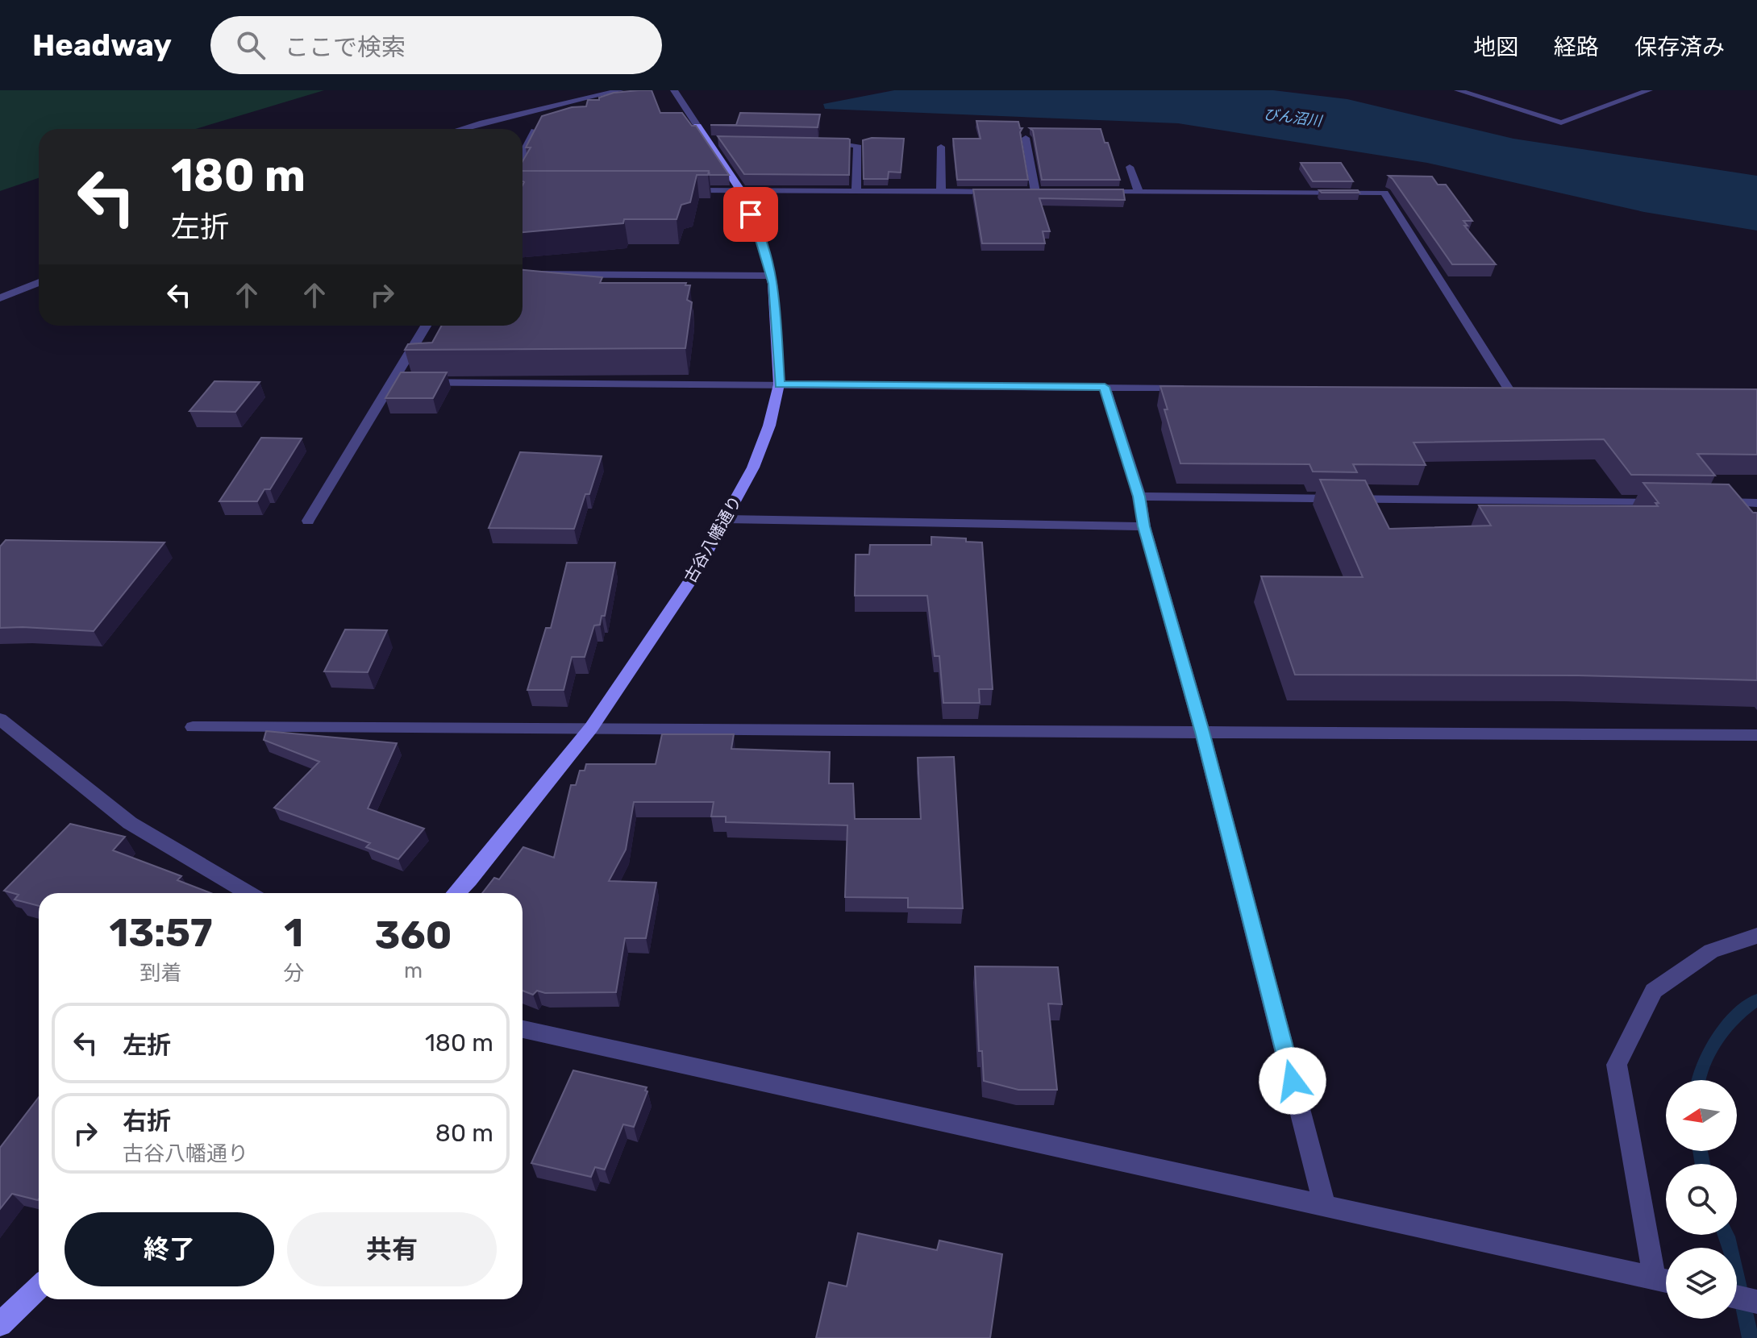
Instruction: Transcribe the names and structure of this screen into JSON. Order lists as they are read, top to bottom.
{
  "streets": {
    "street": ["古谷八幡通り"]
  },
  "water": ["びん沼川"],
  "north": "left",
  "page": {
    "header": "Headway",
    "search": "ここで検索",
    "nav": ["地図", "経路", "保存済み"],
    "turn": ["180 m", "左折"],
    "eta": [
      "13:57",
      "到着",
      "1",
      "分",
      "360",
      "m"
    ],
    "list": [
      {
        "name": "左折",
        "value": "180 m"
      },
      {
        "name": "右折",
        "note": "古谷八幡通り",
        "value": "80 m"
      }
    ],
    "buttons": ["終了", "共有"]
  }
}
